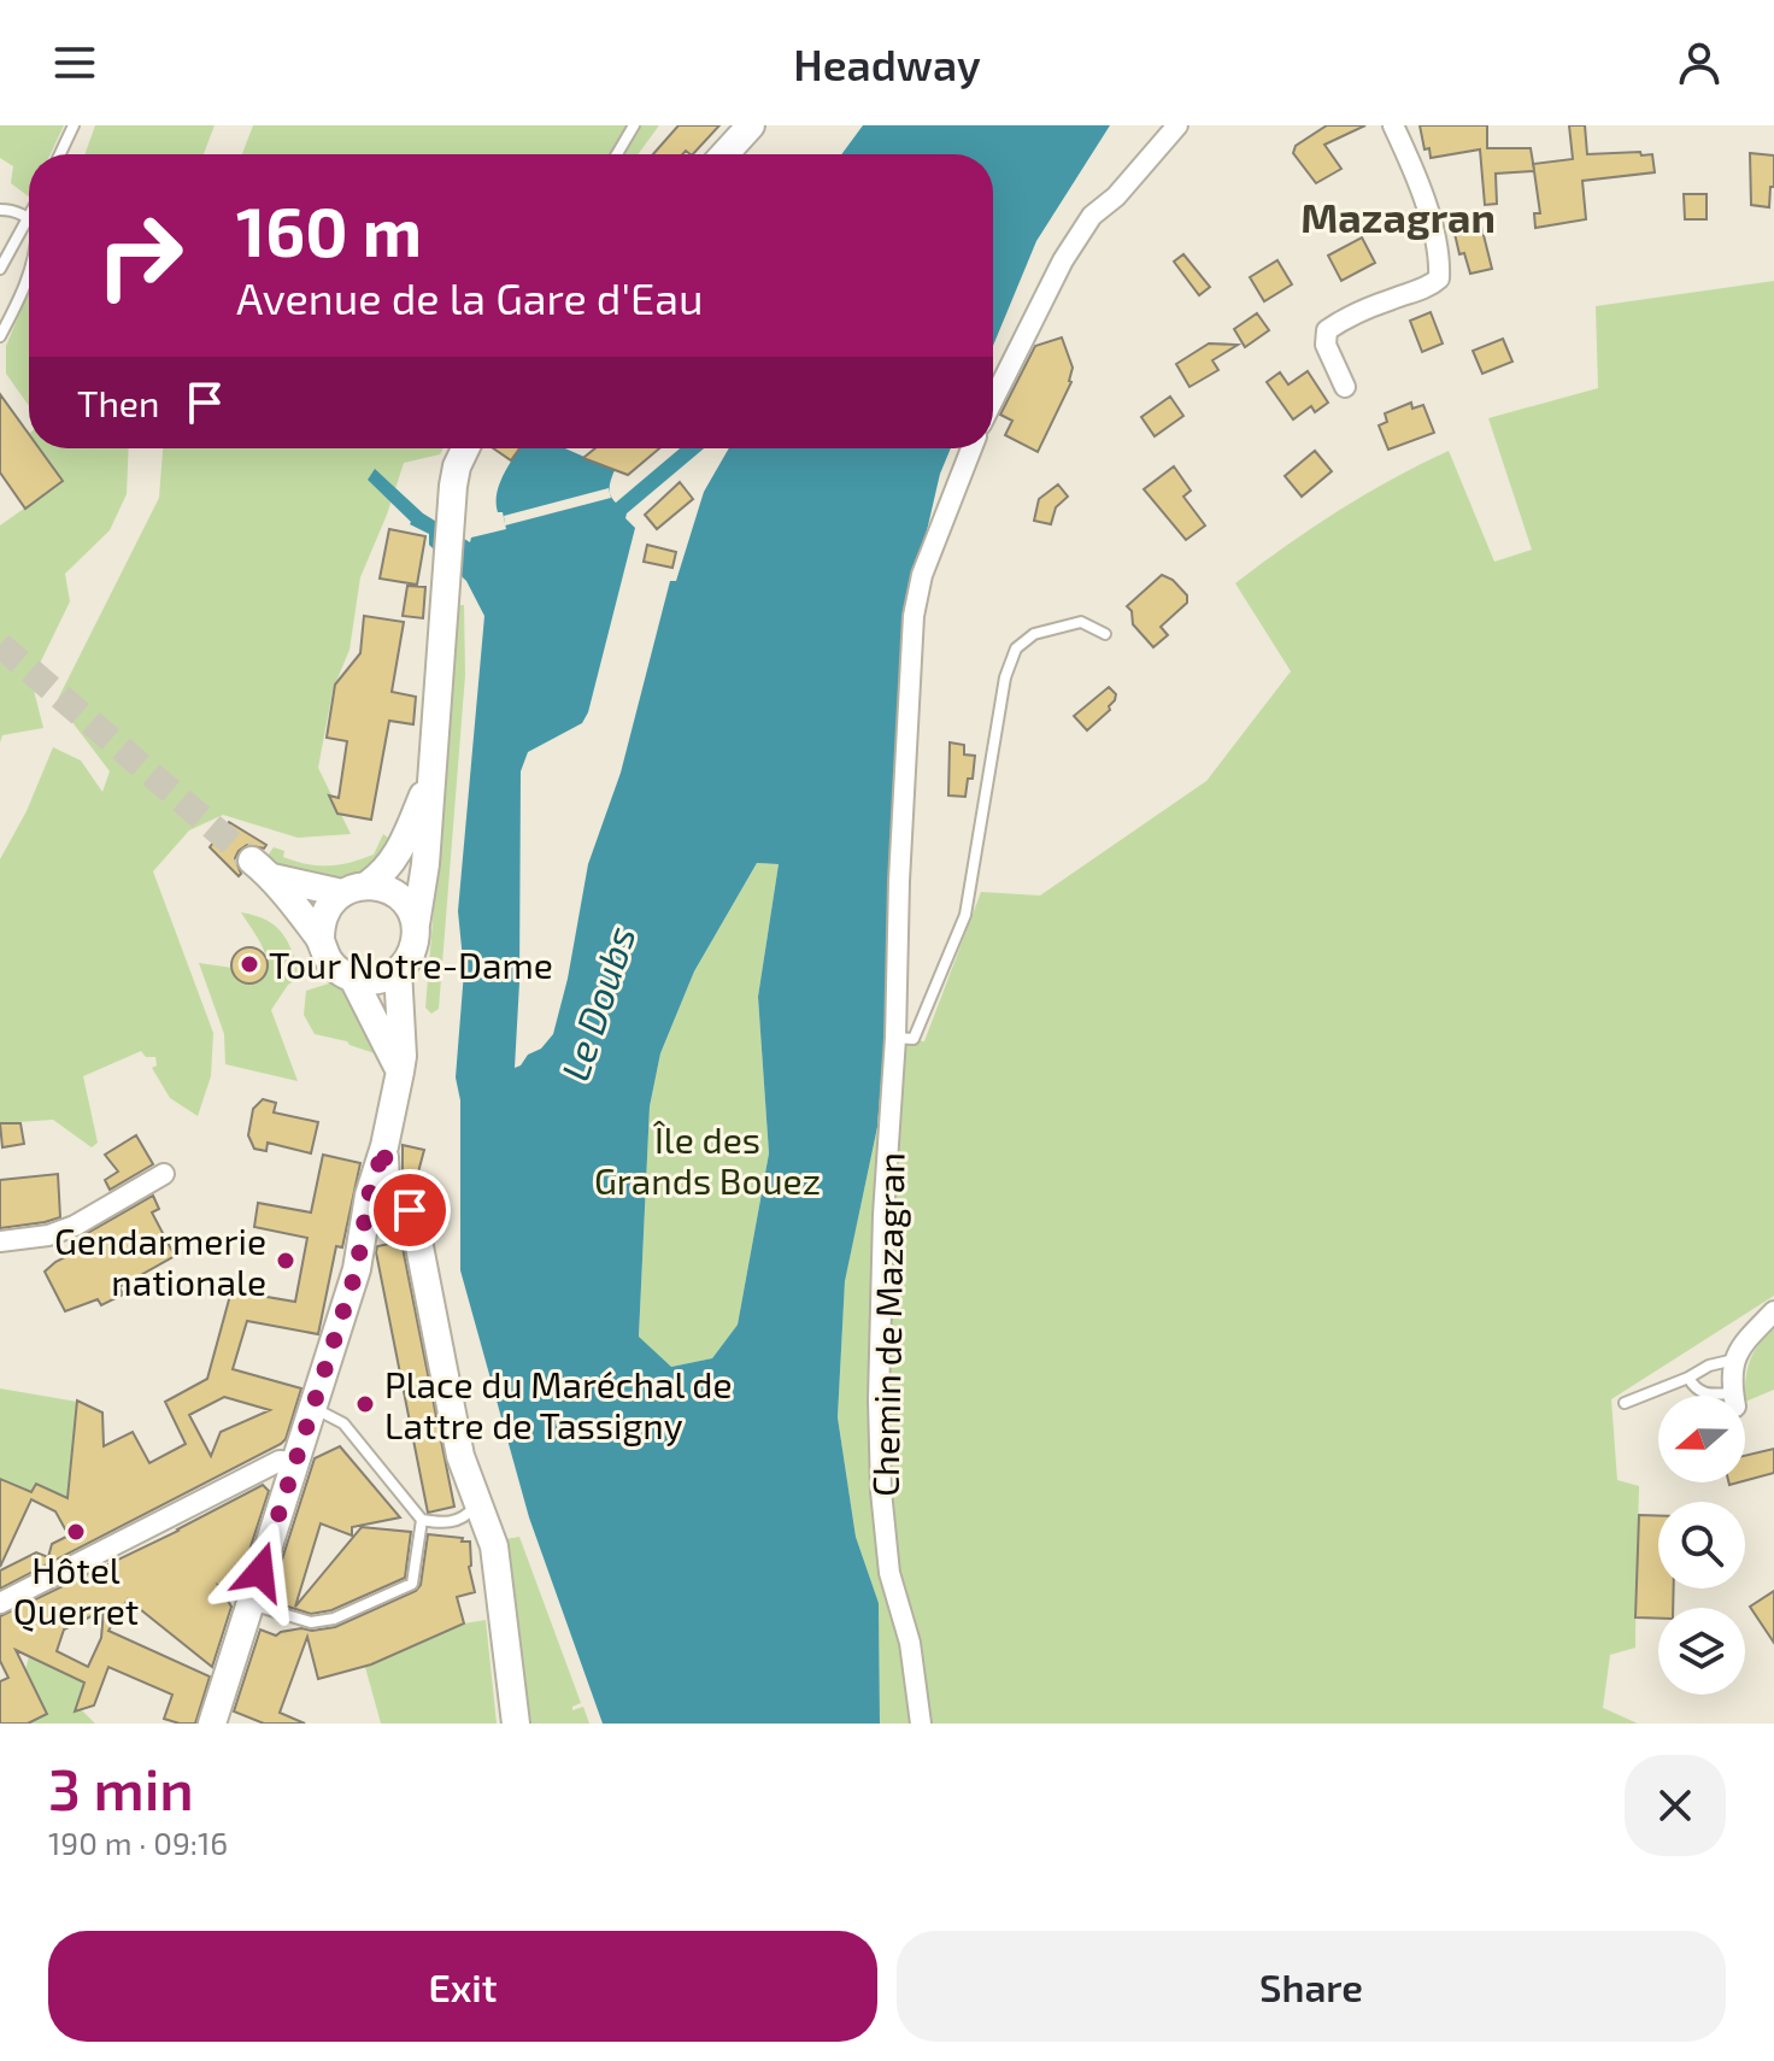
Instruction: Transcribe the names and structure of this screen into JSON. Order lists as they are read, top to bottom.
{
  "streets": {
    "street": ["Chemin de Mazagran"]
  },
  "districts": ["Mazagran"],
  "water": ["Le Doubs"],
  "parks": ["Île des Grands Bouez"],
  "places": [
    "Tour Notre-Dame",
    "Gendarmerie nationale",
    "Place du Maréchal de Lattre de Tassigny",
    "Hôtel Querret"
  ],
  "north": "left",
  "page": {
    "header": "Headway",
    "turn": ["160 m", "Avenue de la Gare d'Eau"],
    "then": "Then",
    "heading": ["3 min", "190 m · 09:16"],
    "buttons": ["Exit", "Share"]
  }
}
